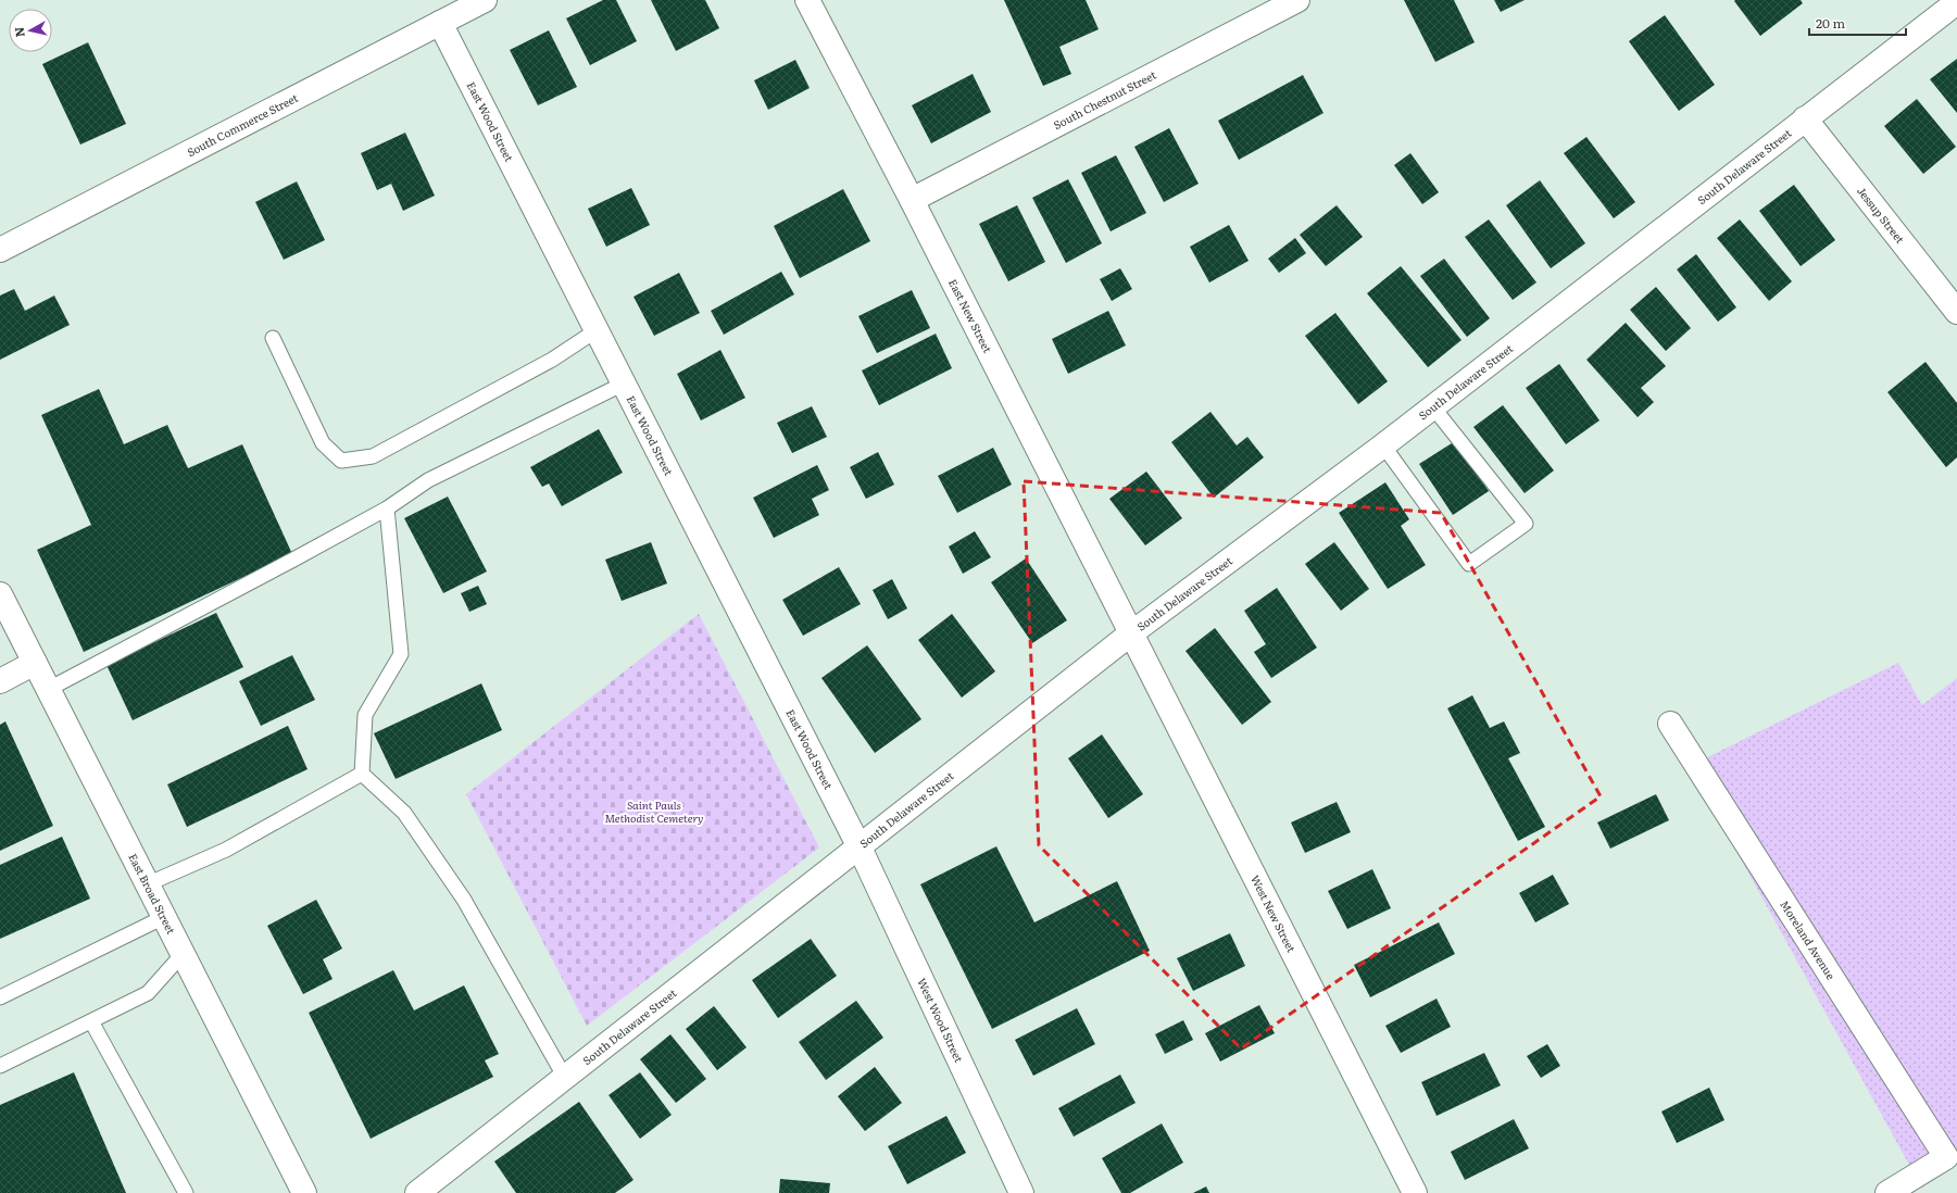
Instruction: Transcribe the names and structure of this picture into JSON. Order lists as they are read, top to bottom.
{
  "streets": {
    "street": [
      "South Chestnut Street",
      "East Wood Street",
      "South Commerce Street",
      "South Delaware Street",
      "Jessup Street",
      "East New Street",
      "East Broad Street",
      "West New Street",
      "Moreland Avenue",
      "West Wood Street"
    ]
  },
  "crossings": [
    ["South Chestnut Street", "East New Street"],
    ["East Wood Street", "South Commerce Street"],
    ["East Wood Street", "South Delaware Street"],
    ["East Wood Street", "West Wood Street"],
    ["South Delaware Street", "Jessup Street"],
    ["South Delaware Street", "East New Street"],
    ["South Delaware Street", "West New Street"],
    ["South Delaware Street", "West Wood Street"],
    ["East New Street", "West New Street"]
  ],
  "parks": ["Saint Pauls Methodist Cemetery"],
  "scale_bar": "20 m",
  "north": "left"
}
